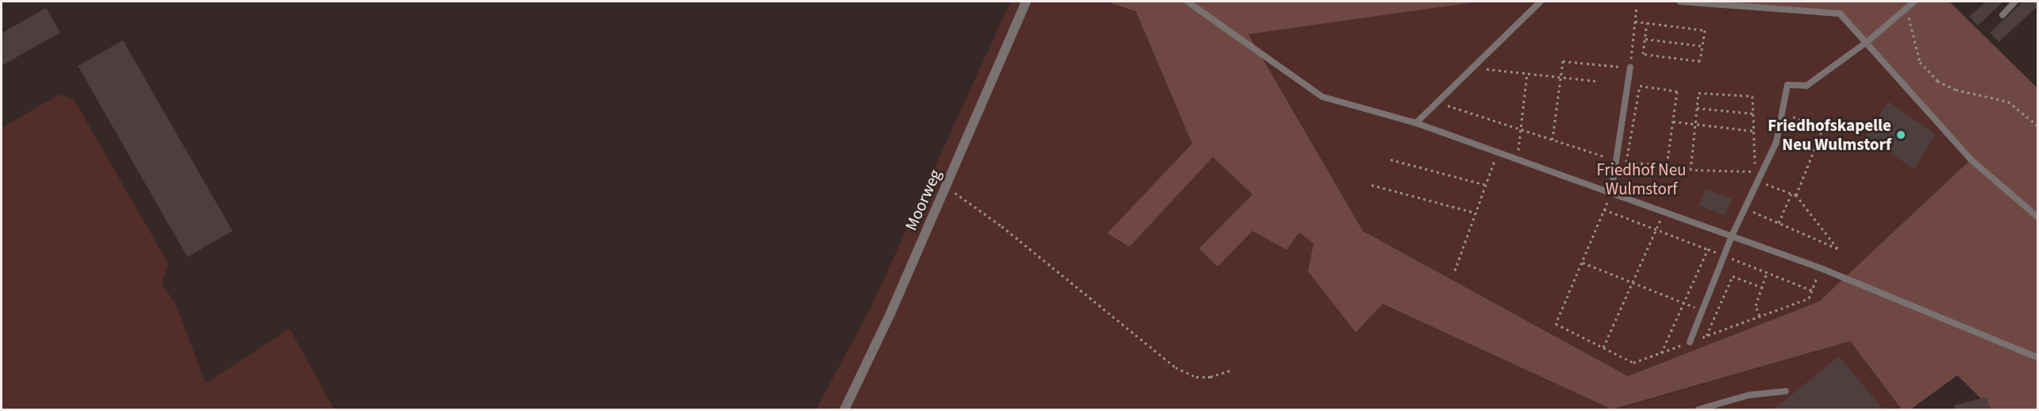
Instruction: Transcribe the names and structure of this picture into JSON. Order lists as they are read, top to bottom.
{
  "streets": {
    "street": ["Moorweg"]
  },
  "parks": ["Friedhof Neu Wulmstorf"],
  "places": ["Friedhofskapelle Neu Wulmstorf"]
}
